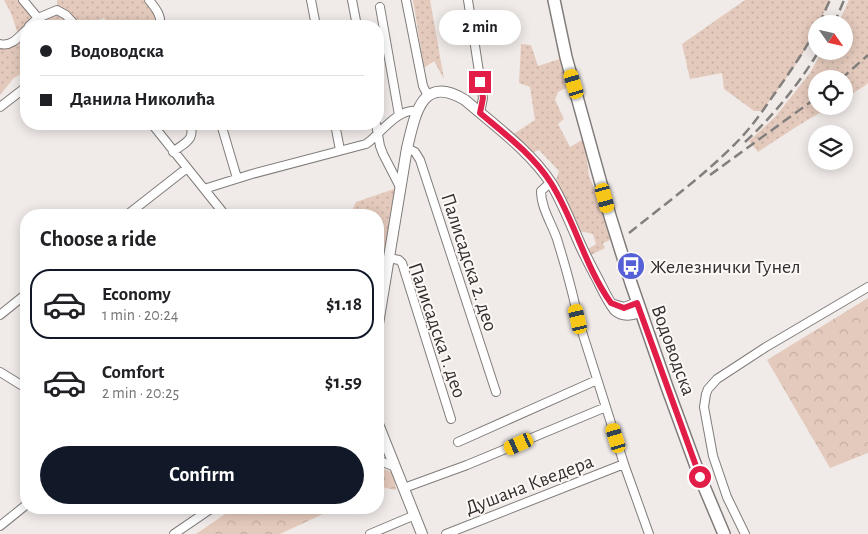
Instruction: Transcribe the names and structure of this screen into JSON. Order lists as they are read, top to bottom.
{
  "streets": {
    "main road": ["Водоводска"],
    "street": ["Палисадска 2. део", "Палисадска 1. део", "Душана Кведера"]
  },
  "places": {
    "bus stop": ["Железнички Тунел"]
  },
  "north": "bottom right",
  "page": {
    "bubble": "2 min",
    "banner": ["Водоводска", "Данила Николића"],
    "heading": "Choose a ride",
    "list": [
      {
        "name": "Economy",
        "note": "1 min · 20:24",
        "value": "$1.18"
      },
      {
        "name": "Comfort",
        "note": "2 min · 20:25",
        "value": "$1.59"
      }
    ],
    "buttons": "Confirm"
  }
}
